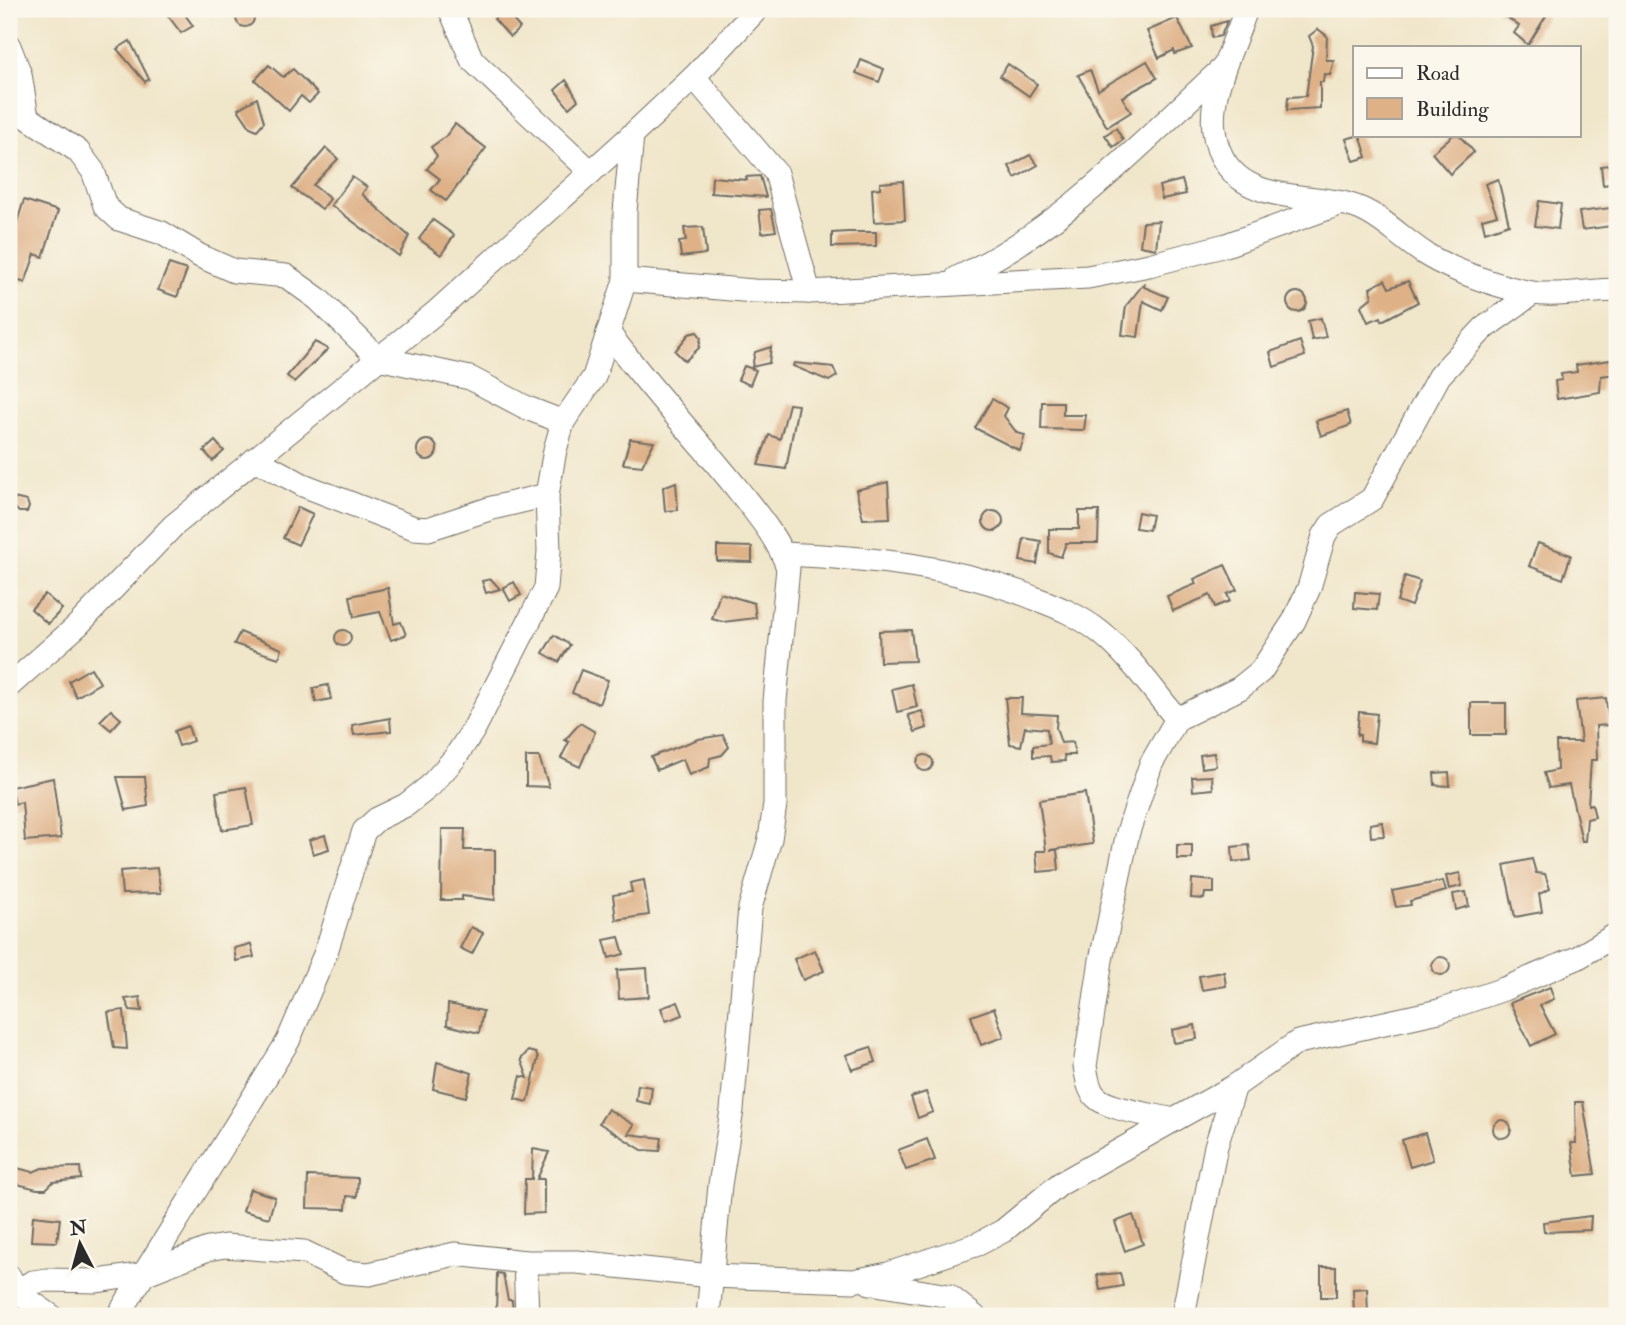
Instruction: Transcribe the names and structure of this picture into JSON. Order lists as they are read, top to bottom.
{
  "legend": ["Road", "Building"],
  "north": "top"
}
